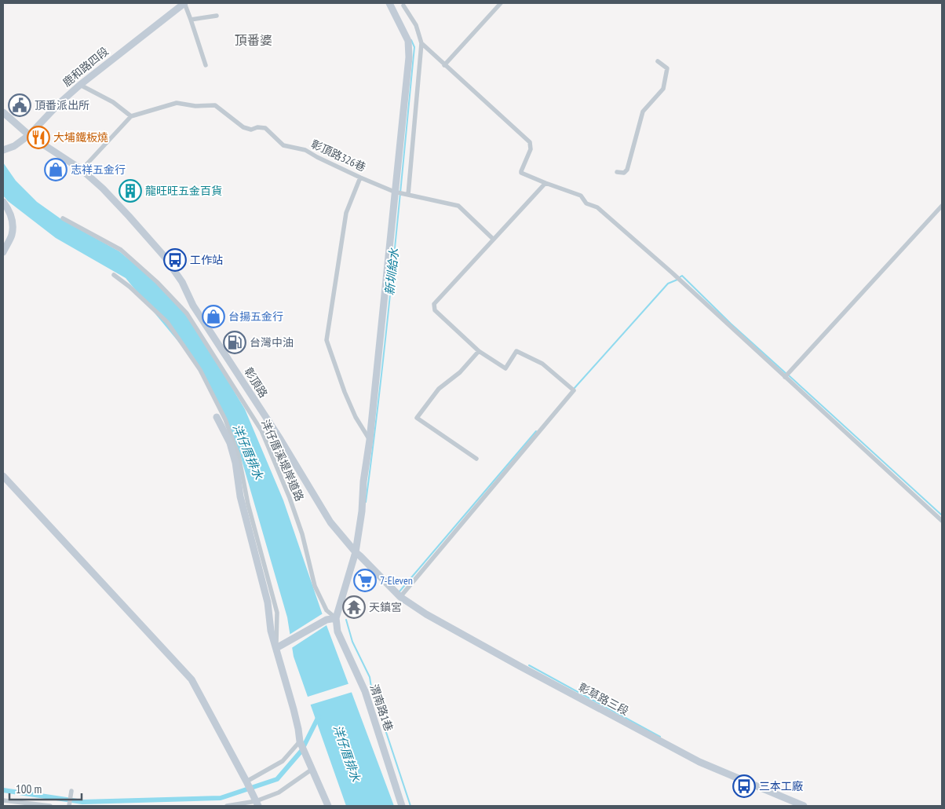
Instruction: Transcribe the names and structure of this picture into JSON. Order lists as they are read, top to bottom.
{
  "streets": {
    "street": [
      "鹿和路四段",
      "彰頂路326巷",
      "彰頂路",
      "洋仔厝溪堤岸道路",
      "彰草路三段",
      "渭南路1巷"
    ]
  },
  "crossings": [
    ["鹿和路四段", "彰頂路"],
    ["彰頂路", "彰草路三段"],
    ["洋仔厝溪堤岸道路", "渭南路1巷"]
  ],
  "districts": ["頂番婆"],
  "water": ["新圳給水", "洋仔厝排水"],
  "places": {
    "public building": ["頂番派出所"],
    "restaurant": ["大埔鐵板燒"],
    "shop": ["志祥五金行", "台揚五金行"],
    "building": ["龍旺旺五金百貨"],
    "bus stop": ["工作站", "三本工廠"],
    "fuel station": ["台灣中油"],
    "supermarket": ["7-Eleven"],
    "temple": ["天鎮宮"]
  },
  "scale_bar": "100 m"
}
